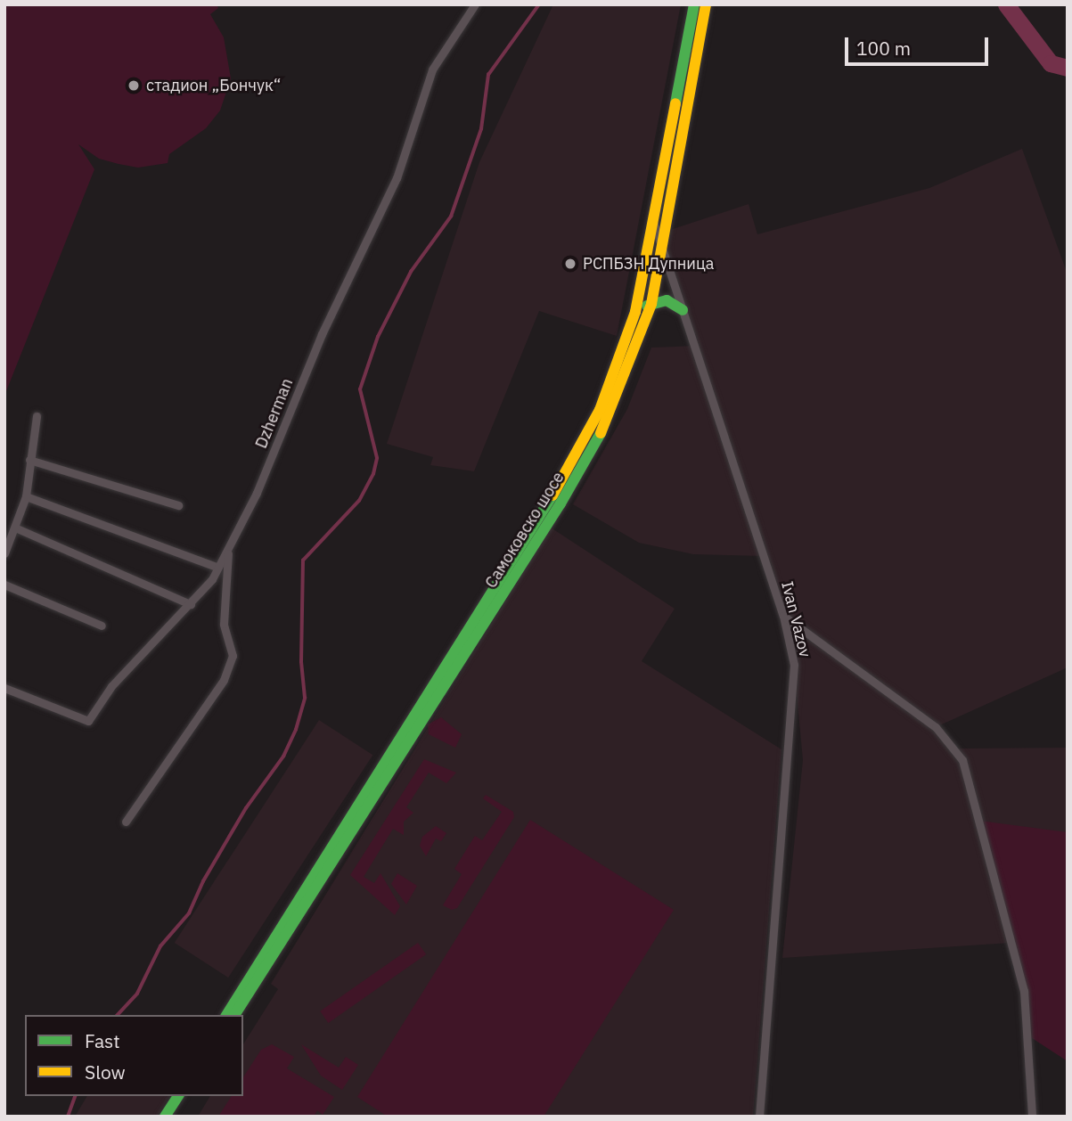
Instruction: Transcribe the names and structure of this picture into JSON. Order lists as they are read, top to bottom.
{
  "streets": {
    "main road": ["Самоковско шосе"],
    "street": ["Dzherman", "Ivan Vazov"]
  },
  "crossings": [
    ["Самоковско шосе", "Ivan Vazov"]
  ],
  "places": ["стадион „Бончук“", "РСПБЗН Дупница"],
  "legend": ["Fast", "Slow"],
  "scale_bar": "100 m"
}
